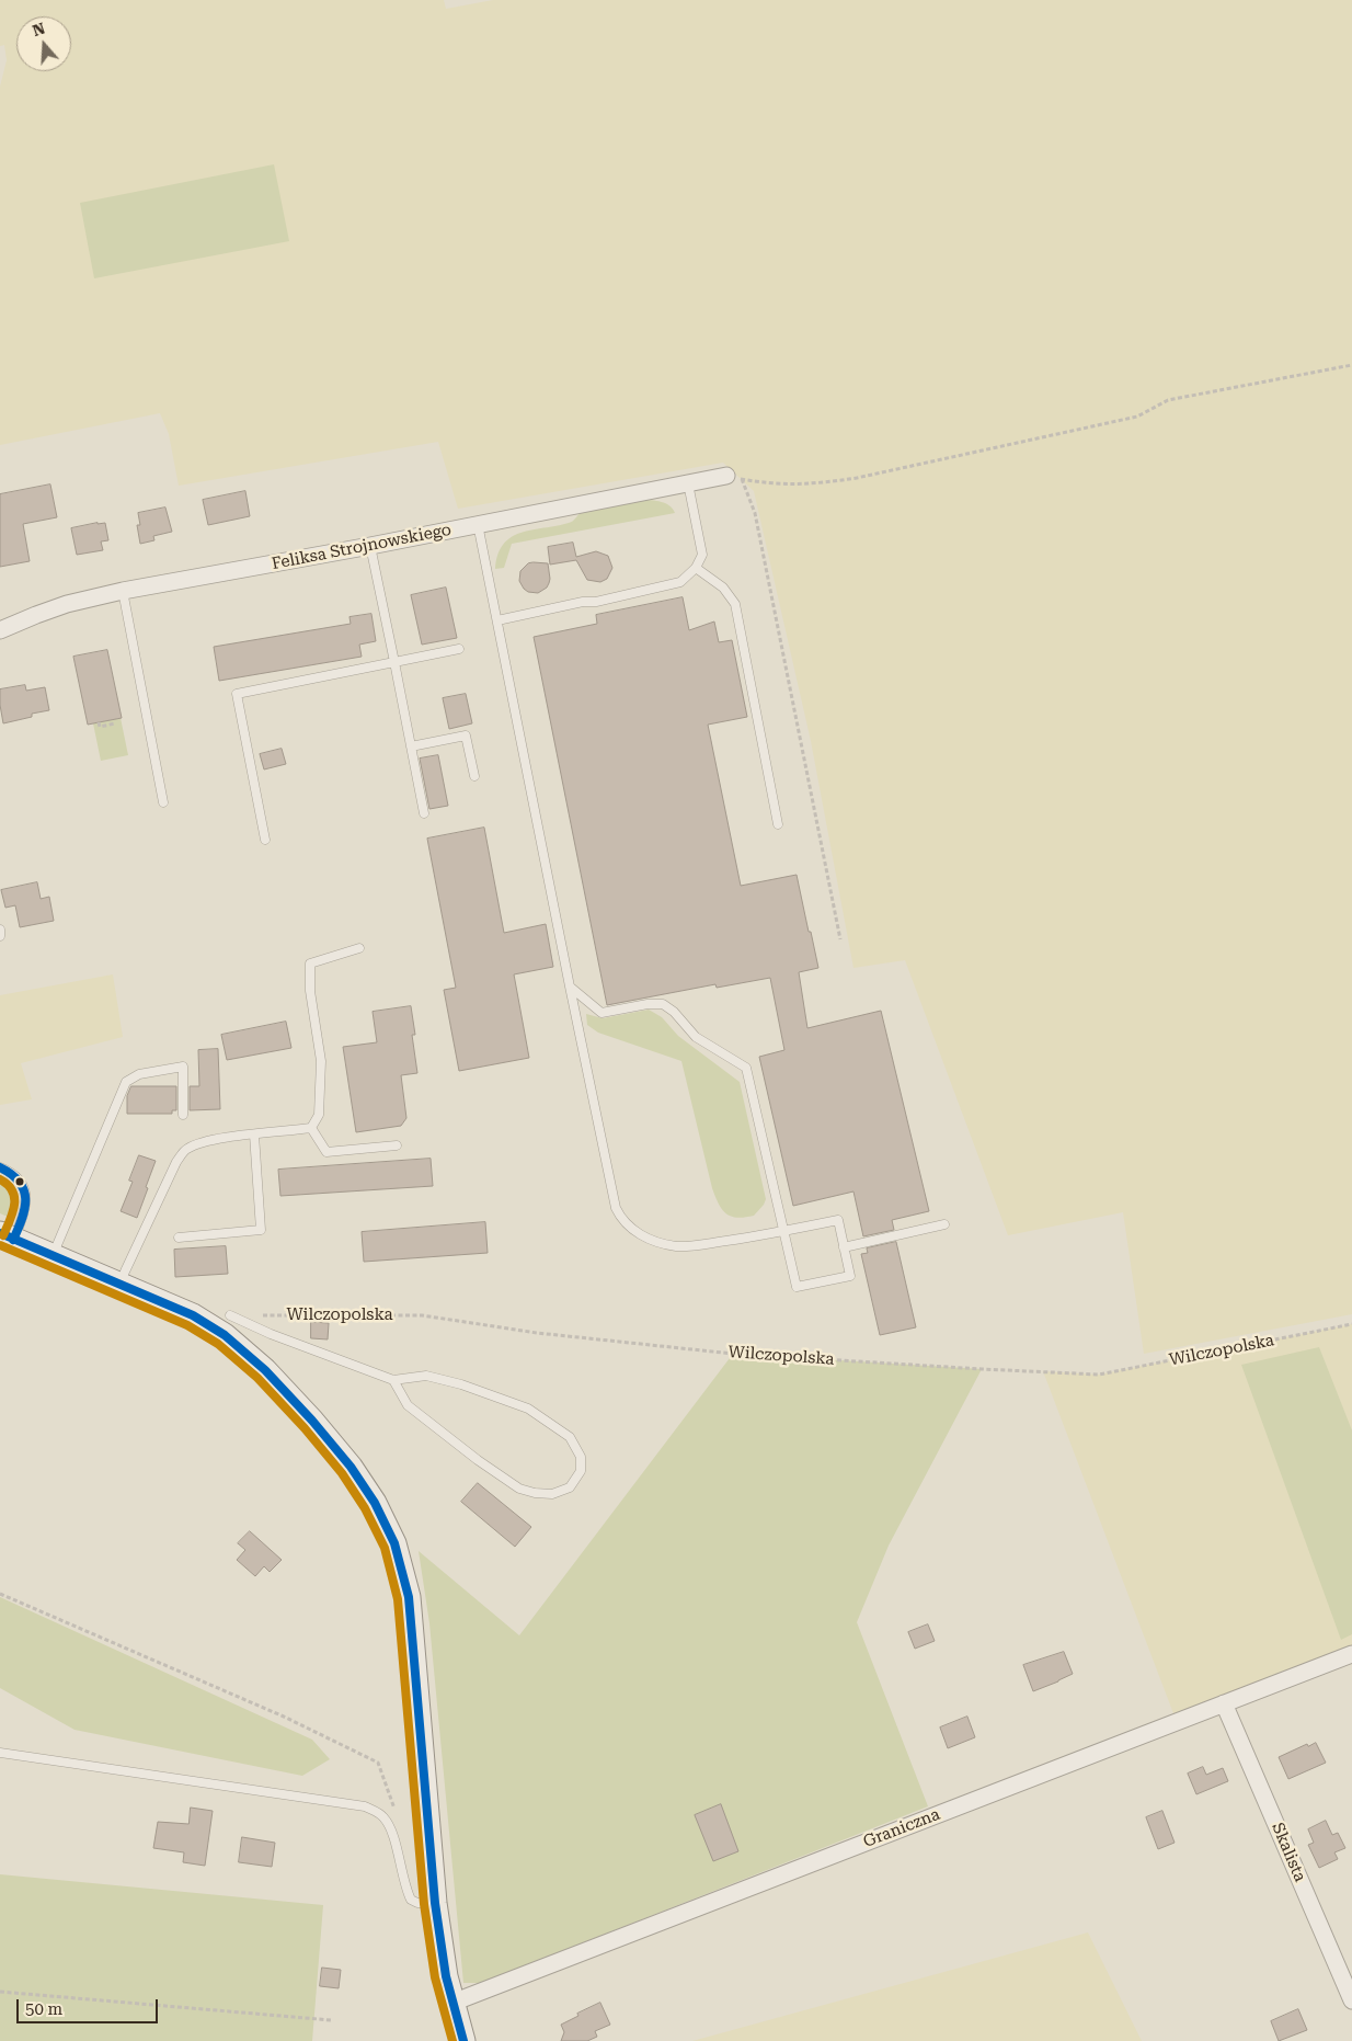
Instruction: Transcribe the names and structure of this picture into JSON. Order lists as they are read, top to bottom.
{
  "streets": {
    "street": ["Feliksa Strojnowskiego", "Graniczna", "Skalista"],
    "path": ["Wilczopolska"]
  },
  "crossings": [
    ["Graniczna", "Skalista"]
  ],
  "scale_bar": "50 m",
  "north": "top"
}
